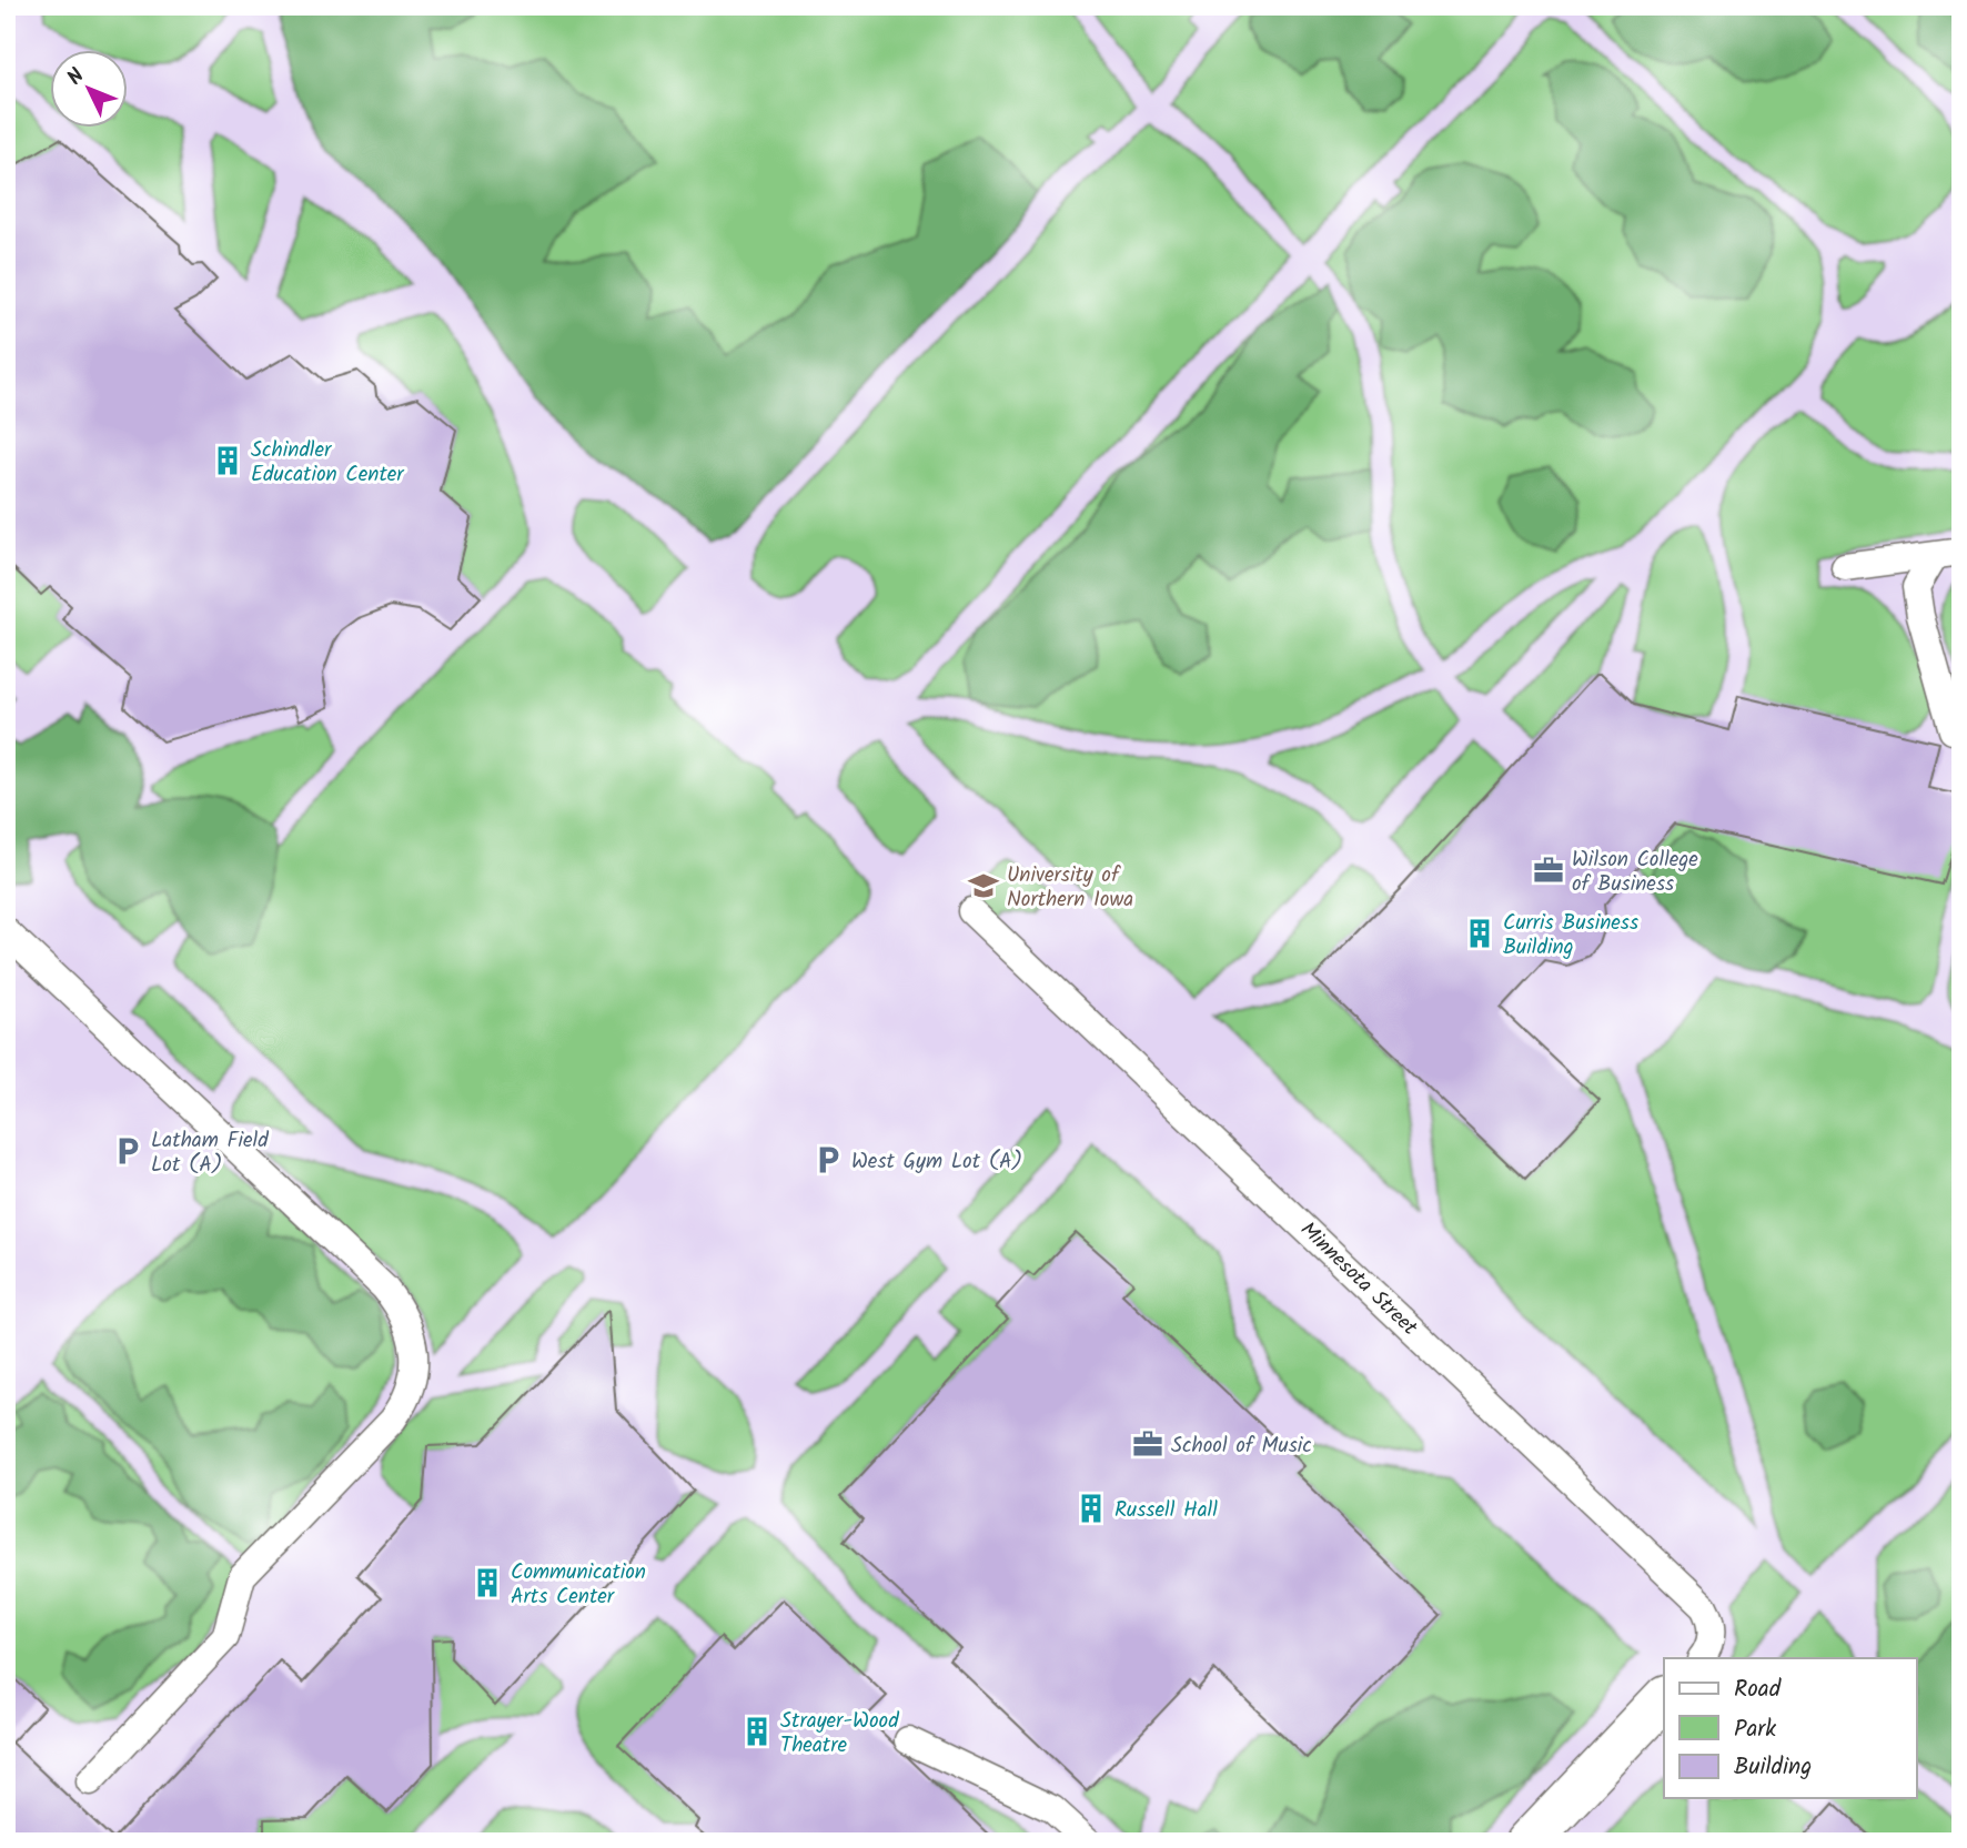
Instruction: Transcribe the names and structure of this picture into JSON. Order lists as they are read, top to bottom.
{
  "streets": {
    "lane": ["Minnesota Street"]
  },
  "places": {
    "building": [
      "Schindler Education Center",
      "Curris Business Building",
      "Russell Hall",
      "Communication Arts Center",
      "Strayer-Wood Theatre"
    ],
    "office": ["Wilson College of Business", "School of Music"],
    "school or university": ["University of Northern Iowa"],
    "parking": ["Latham Field Lot (A)", "West Gym Lot (A)"]
  },
  "legend": ["Road", "Park", "Building"],
  "north": "top left"
}
